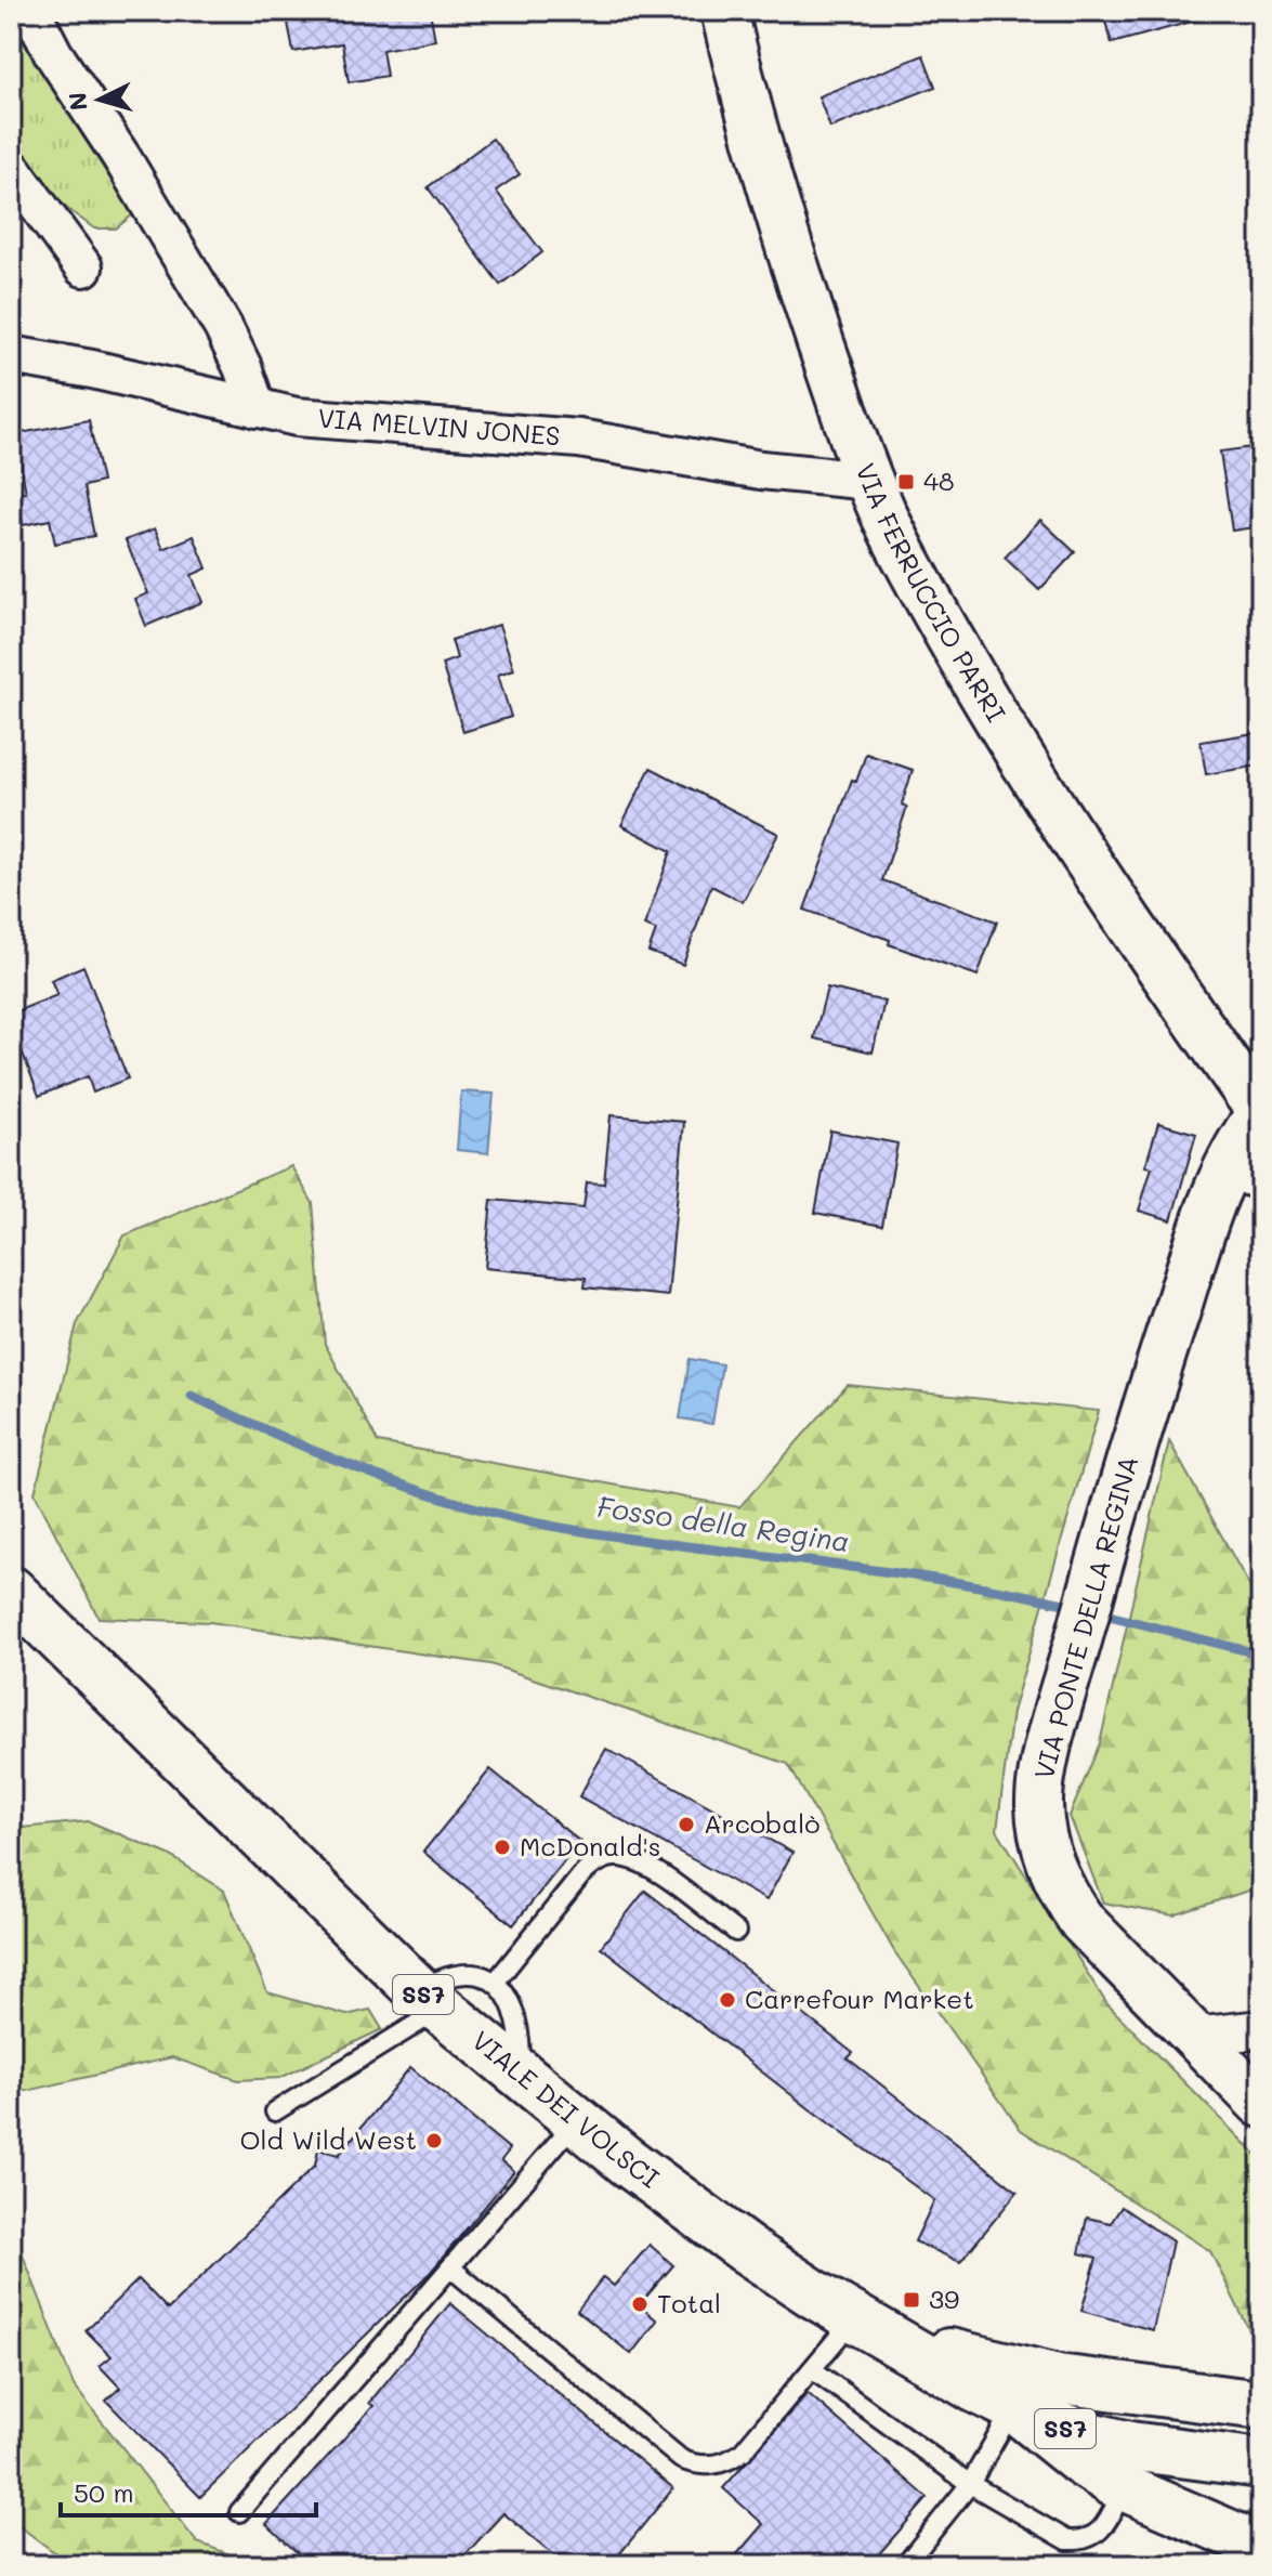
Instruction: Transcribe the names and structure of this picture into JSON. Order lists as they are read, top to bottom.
{
  "streets": {
    "main road": ["SS7", "VIALE DEI VOLSCI"],
    "street": ["VIA MELVIN JONES", "VIA FERRUCCIO PARRI", "VIA PONTE DELLA REGINA"]
  },
  "crossings": [
    ["VIA MELVIN JONES", "VIA FERRUCCIO PARRI"],
    ["VIA FERRUCCIO PARRI", "VIA PONTE DELLA REGINA"]
  ],
  "water": ["Fosso della Regina"],
  "places": {
    "transit": ["48", "39"],
    "other": [
      "Arcobalò",
      "McDonald's",
      "Carrefour Market",
      "Old Wild West",
      "Total"
    ]
  },
  "scale_bar": "50 m",
  "north": "left"
}
